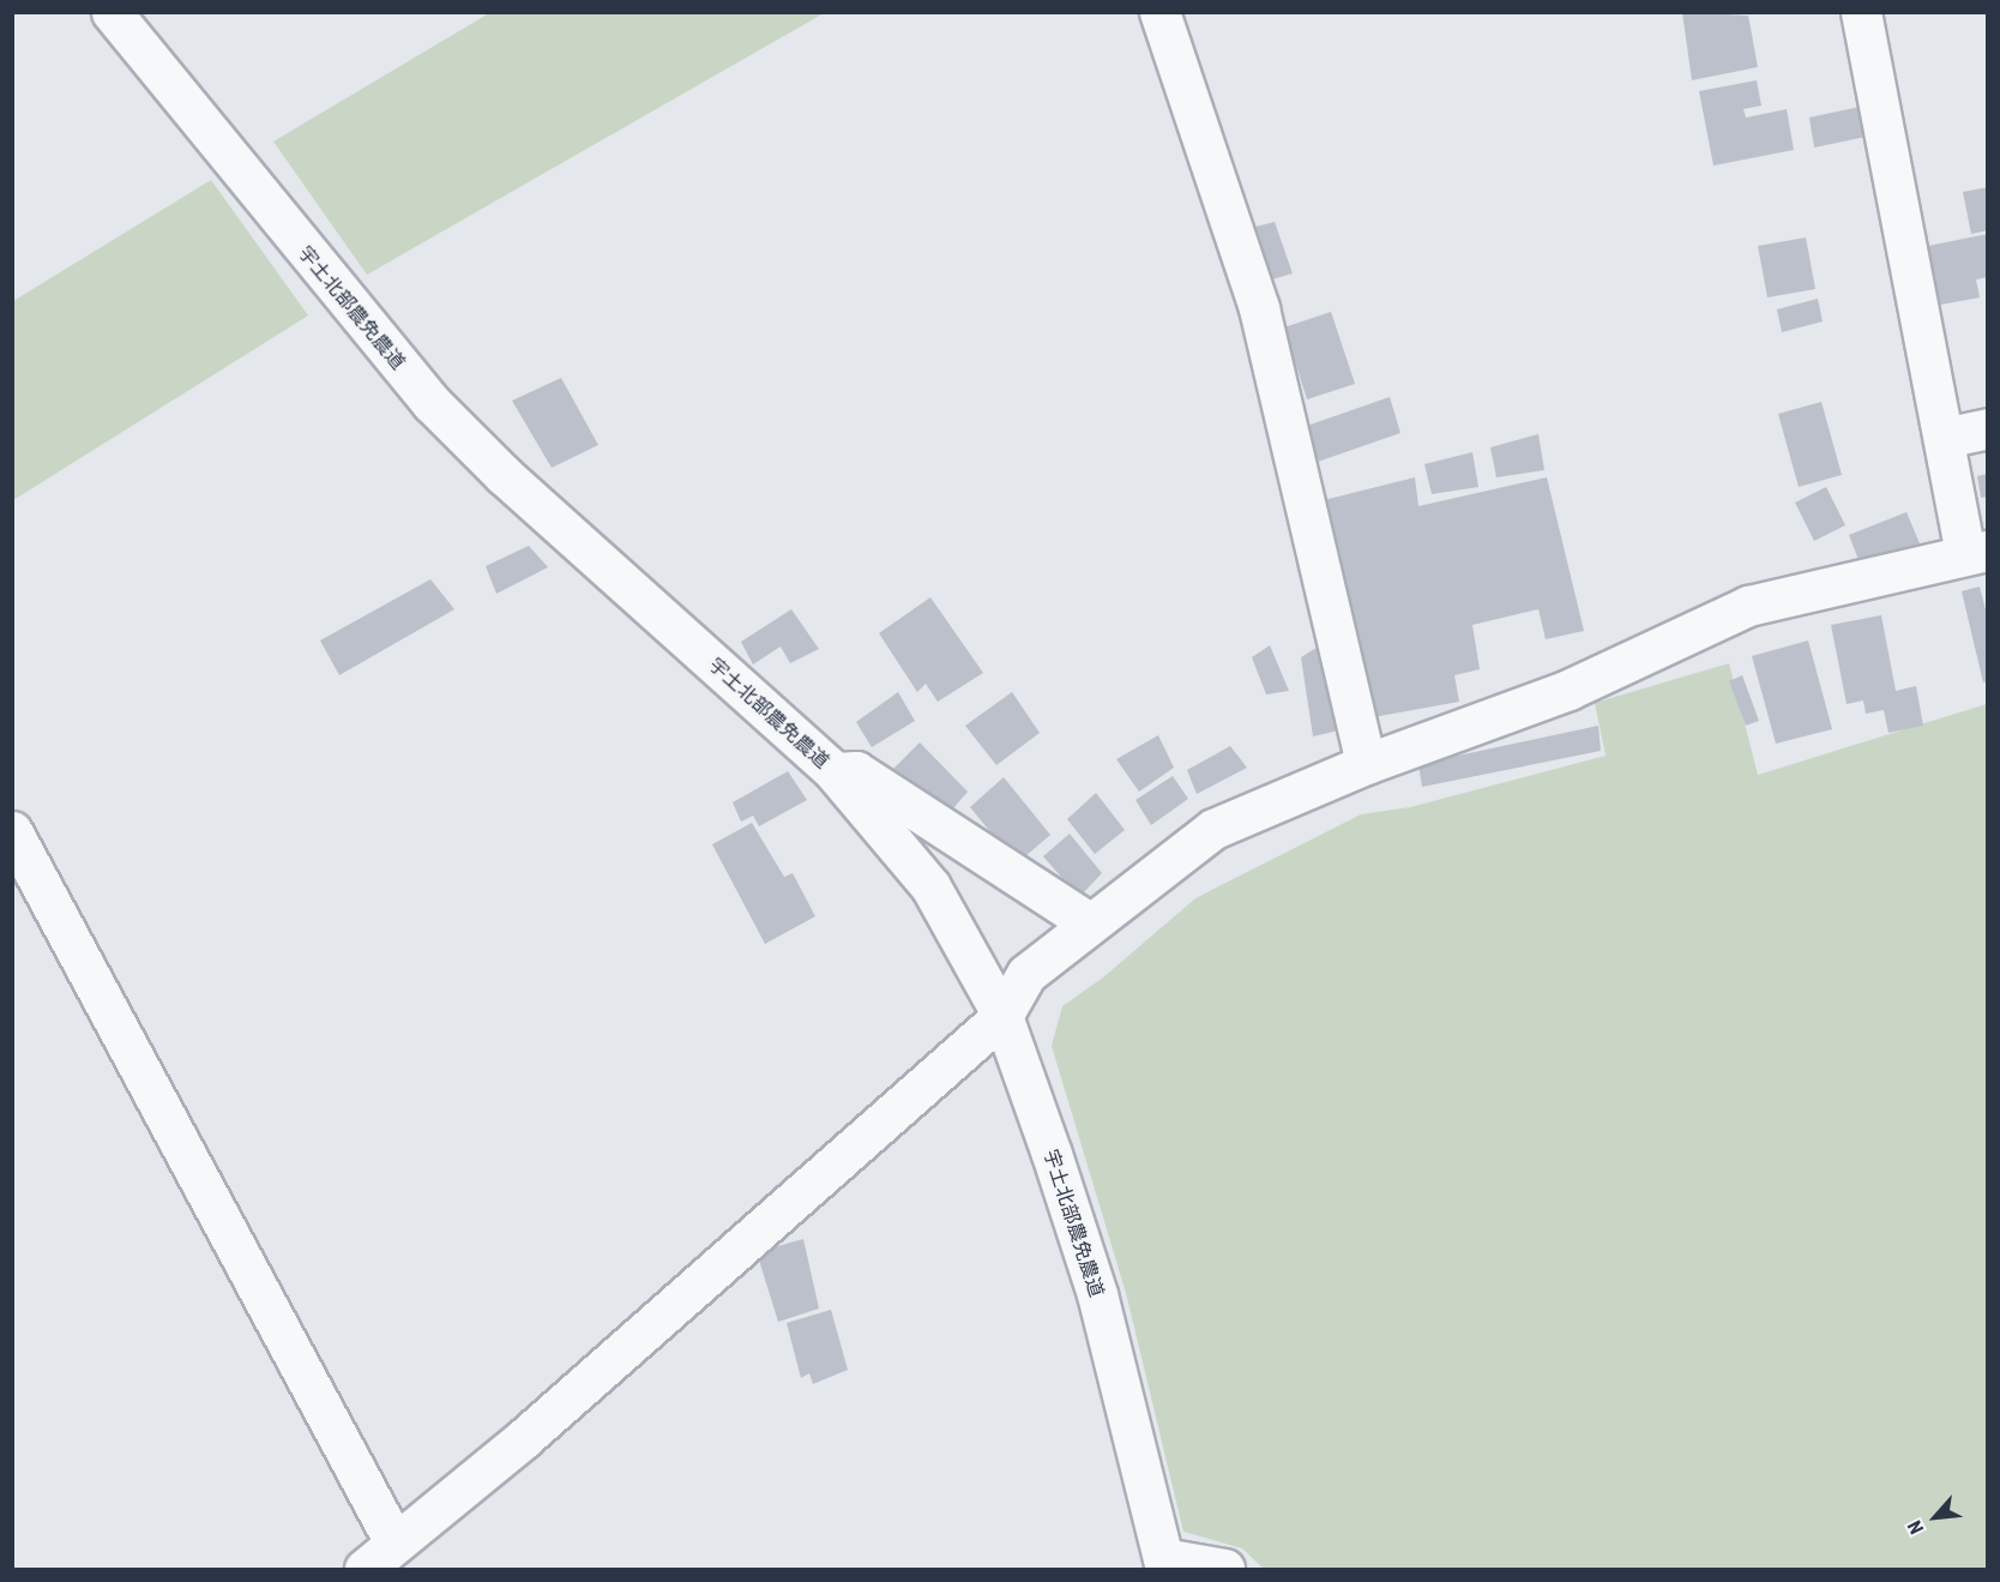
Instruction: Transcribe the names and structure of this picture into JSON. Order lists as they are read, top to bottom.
{
  "streets": {
    "street": ["宇土北部農免農道"]
  },
  "north": "bottom left"
}
